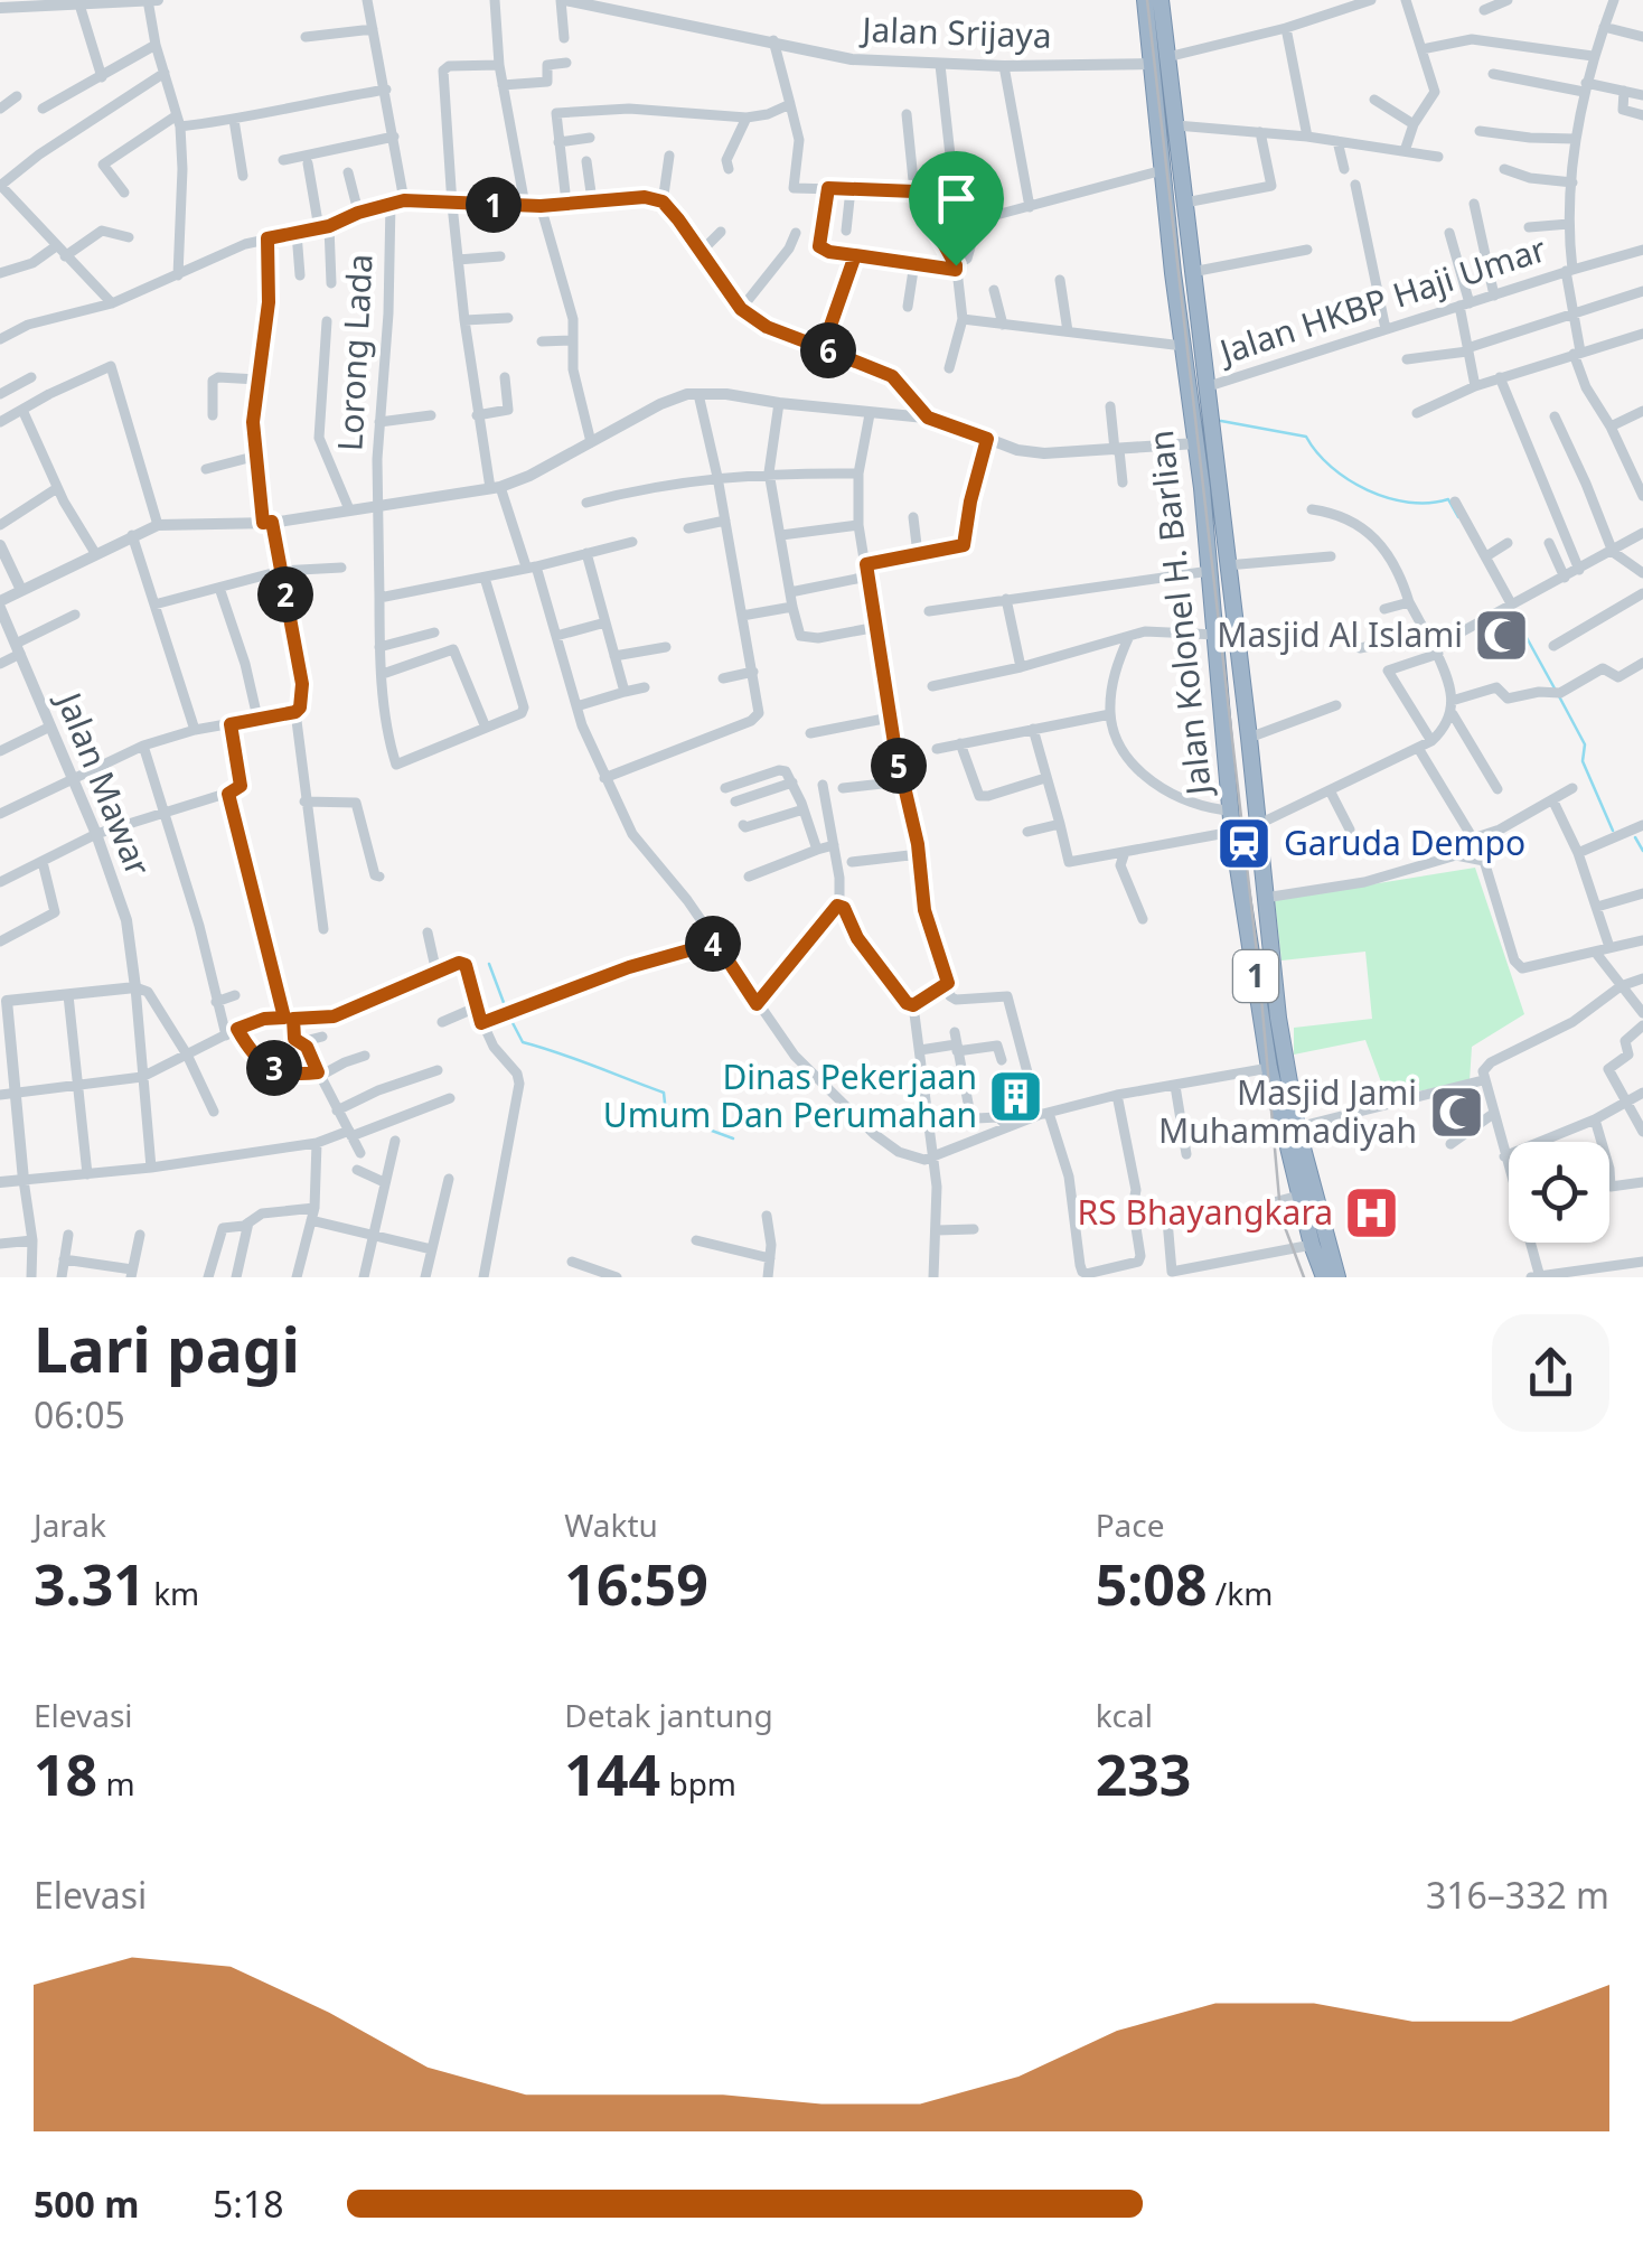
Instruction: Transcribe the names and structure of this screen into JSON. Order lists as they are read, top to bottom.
{
  "streets": {
    "highway": ["Jalan Kolonel H. Barlian", "1"],
    "street": [
      "Jalan Srijaya",
      "Jalan HKBP Haji Umar",
      "Lorong Lada",
      "Jalan Mawar"
    ]
  },
  "crossings": [
    ["Jalan Srijaya", "Jalan Kolonel H. Barlian"],
    ["Jalan HKBP Haji Umar", "1"],
    ["Jalan Kolonel H. Barlian", "1"]
  ],
  "places": {
    "mosque": ["Masjid Al Islami", "Masjid Jami Muhammadiyah"],
    "station": ["Garuda Dempo"],
    "building": ["Dinas Pekerjaan Umum Dan Perumahan"],
    "hospital": ["RS Bhayangkara"]
  },
  "page": {
    "pins": [
      "1",
      "6",
      "2",
      "5",
      "4",
      "3"
    ],
    "heading": ["Lari pagi", "06:05"],
    "stats": [
      ["Jarak", "3.31 km"],
      ["Waktu", "16:59"],
      ["Pace", "5:08 /km"],
      ["Elevasi", "18 m"],
      ["Detak jantung", "144 bpm"],
      ["kcal", "233"]
    ],
    "chart": ["Elevasi", "316–332 m"],
    "list": [
      {
        "name": "500 m",
        "note": "5:18"
      }
    ]
  }
}
